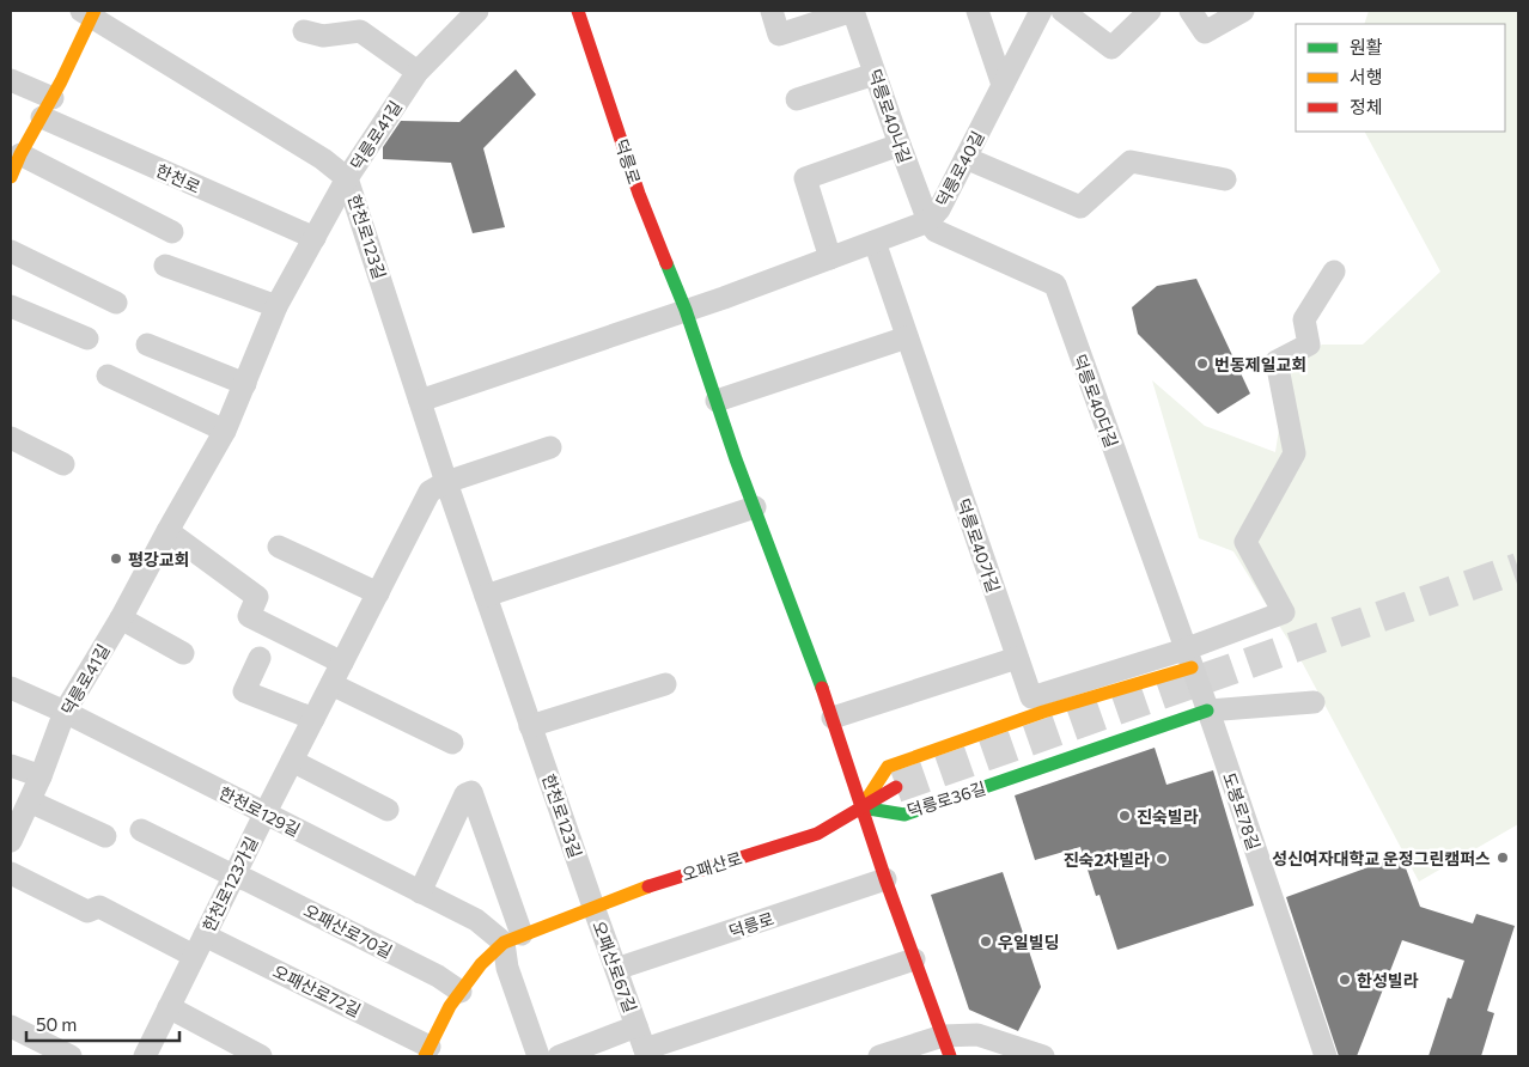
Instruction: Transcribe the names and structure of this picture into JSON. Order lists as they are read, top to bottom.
{
  "streets": {
    "street": [
      "덕릉로40나길",
      "덕릉로41길",
      "덕릉로",
      "덕릉로40길",
      "한천로",
      "한천로123길",
      "덕릉로40다길",
      "덕릉로40가길",
      "덕릉로36길",
      "한천로129길",
      "도봉로78길",
      "오패산로",
      "한천로123가길",
      "오패산로70길",
      "오패산로67길",
      "오패산로72길"
    ]
  },
  "crossings": [
    ["덕릉로40나길", "덕릉로40길"],
    ["덕릉로40나길", "덕릉로40다길"],
    ["덕릉로41길", "한천로"],
    ["덕릉로41길", "한천로123길"],
    ["덕릉로41길", "한천로129길"],
    ["덕릉로", "덕릉로40길"],
    ["덕릉로", "덕릉로36길"],
    ["덕릉로", "오패산로"],
    ["덕릉로", "오패산로67길"],
    ["덕릉로40길", "덕릉로40다길"],
    ["덕릉로40길", "덕릉로40가길"],
    ["한천로123길", "오패산로"],
    ["한천로123길", "한천로123가길"],
    ["한천로123길", "오패산로67길"],
    ["덕릉로40다길", "덕릉로40가길"],
    ["덕릉로40다길", "도봉로78길"],
    ["덕릉로40가길", "도봉로78길"],
    ["덕릉로36길", "도봉로78길"],
    ["덕릉로36길", "오패산로"],
    ["한천로129길", "오패산로"],
    ["한천로129길", "한천로123가길"],
    ["오패산로", "오패산로70길"],
    ["오패산로", "오패산로67길"],
    ["오패산로", "오패산로72길"],
    ["한천로123가길", "오패산로70길"],
    ["한천로123가길", "오패산로72길"]
  ],
  "places": [
    "번동제일교회",
    "평강교회",
    "진숙빌라",
    "성신여자대학교 운정그린캠퍼스",
    "진숙2차빌라",
    "우일빌딩",
    "한성빌라"
  ],
  "legend": ["원활", "서행", "정체"],
  "scale_bar": "50 m"
}
